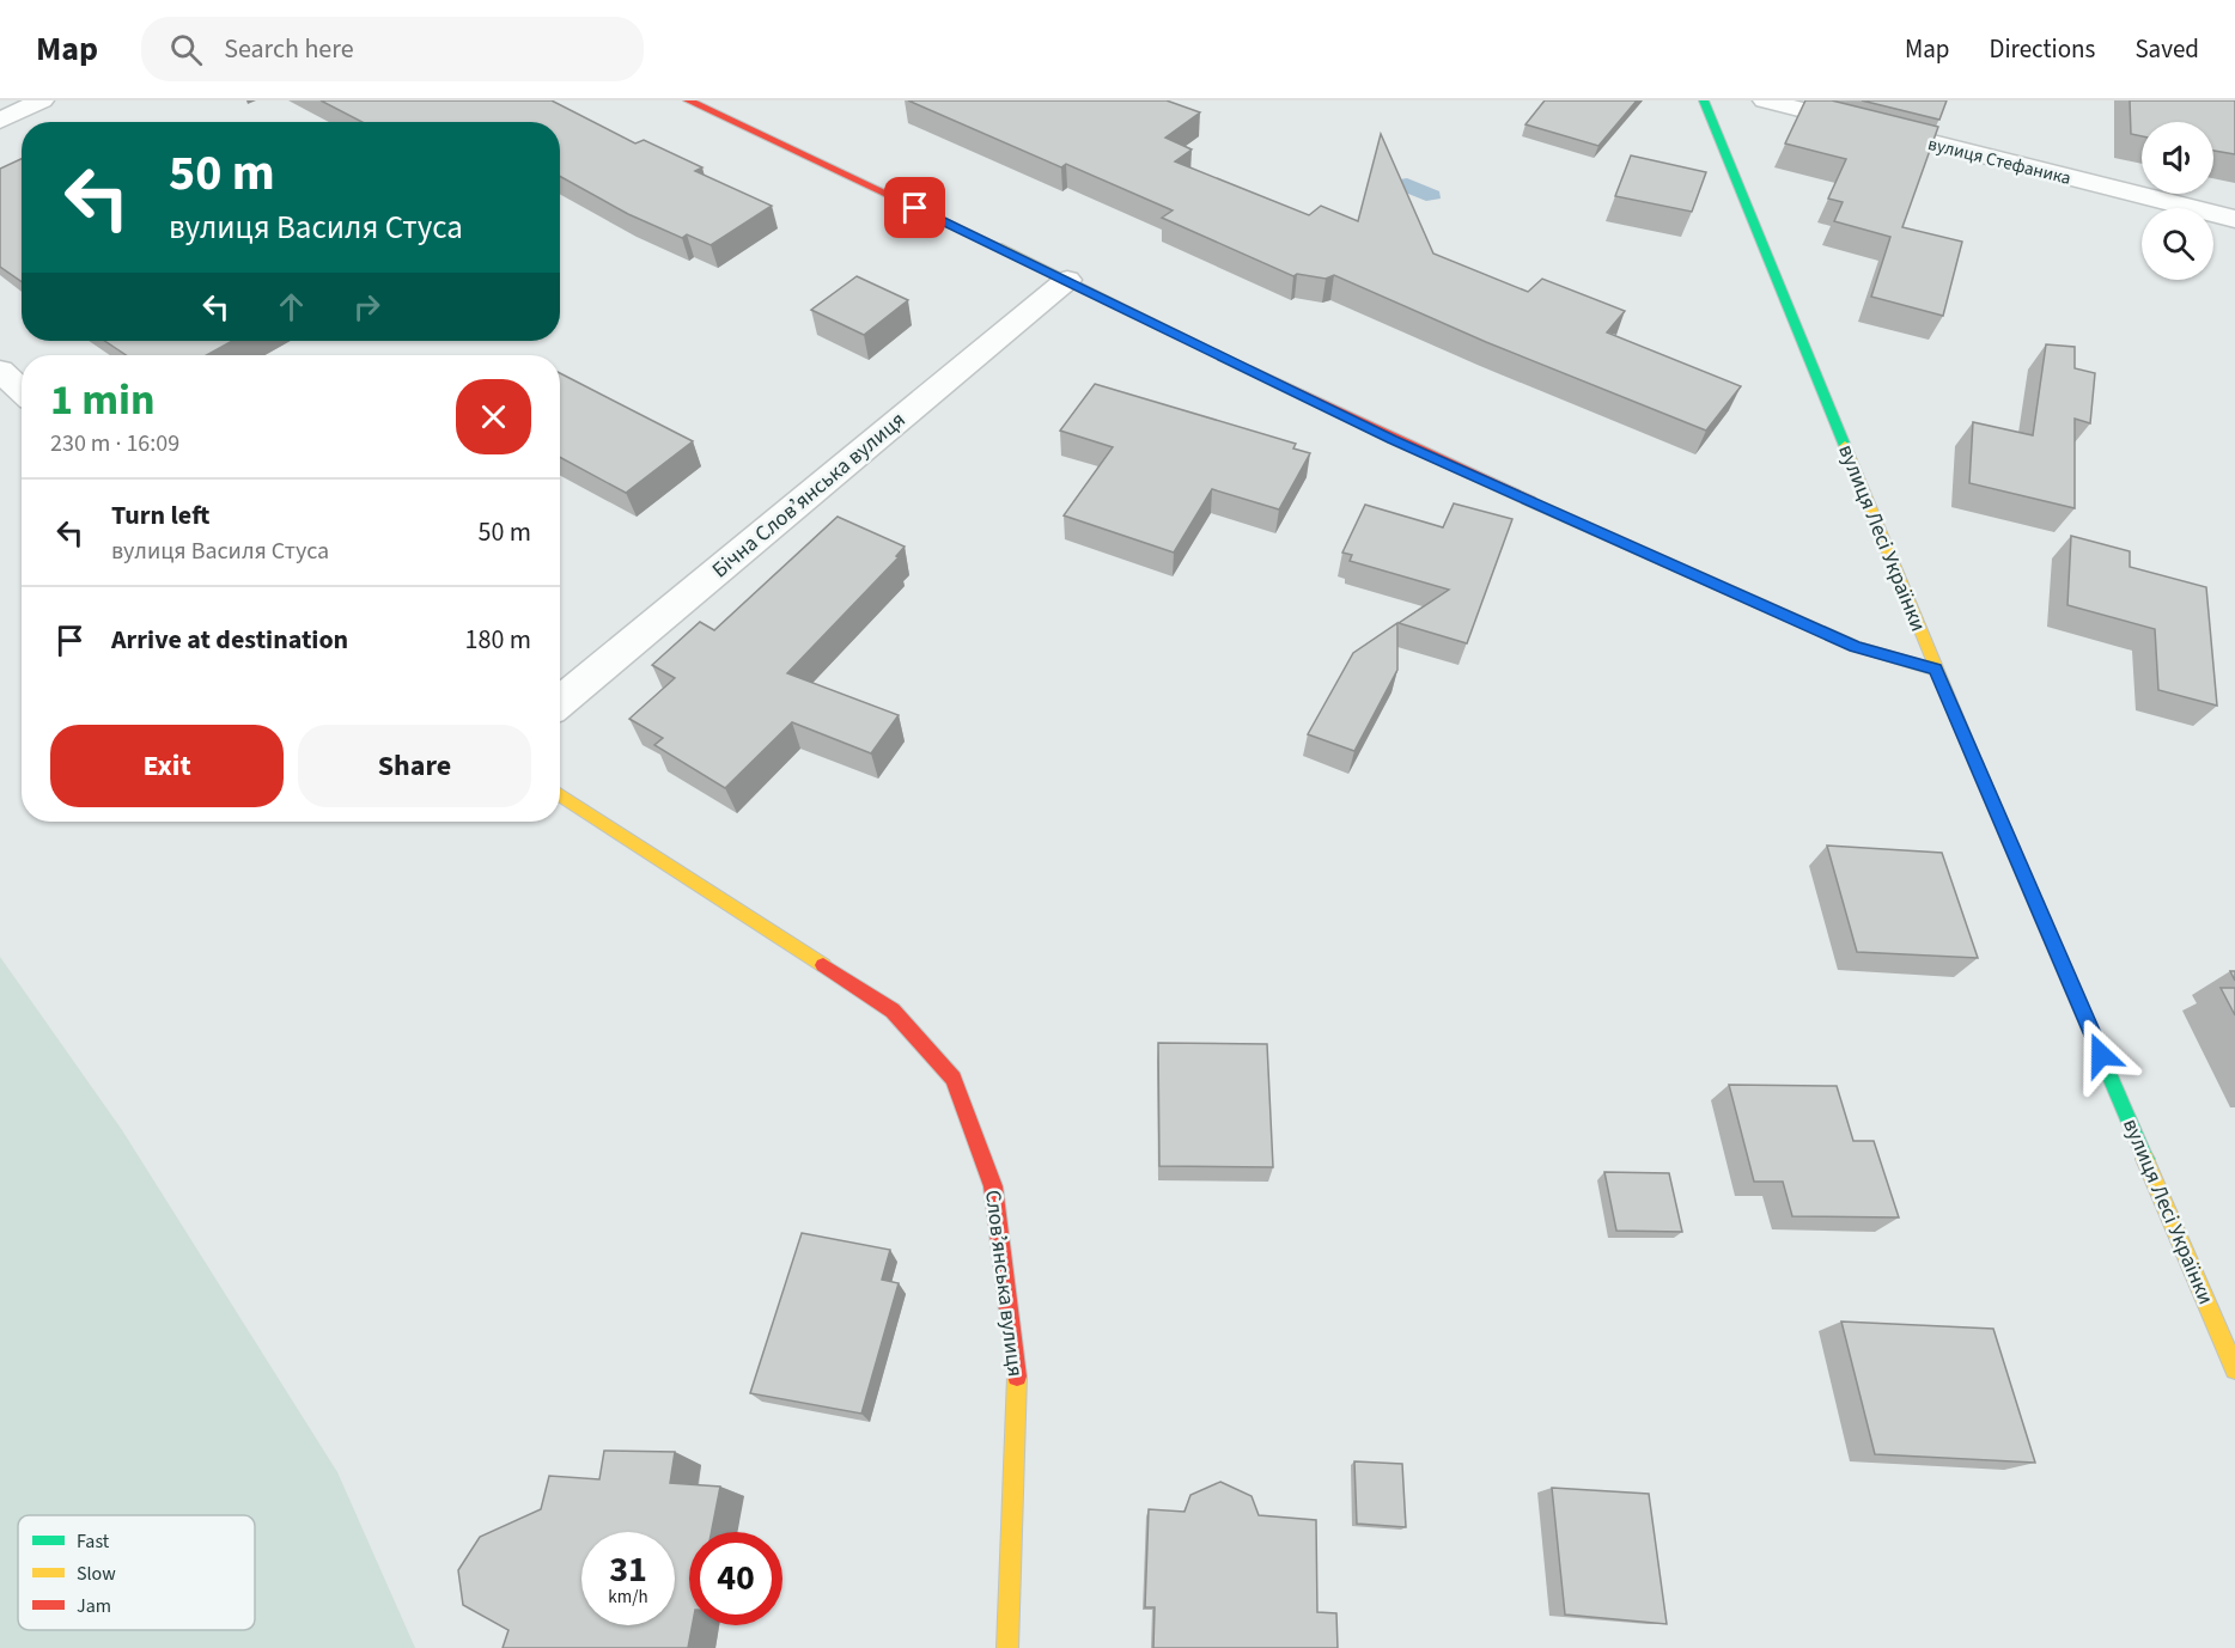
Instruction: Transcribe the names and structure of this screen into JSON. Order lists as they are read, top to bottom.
{
  "streets": {
    "street": [
      "вулиця Стефаника",
      "Бічна Словʼянська вулиця",
      "вулиця Лесі Українки",
      "Словʼянська вулиця"
    ]
  },
  "legend": ["Fast", "Slow", "Jam"],
  "page": {
    "header": "Map",
    "search": "Search here",
    "nav": ["Map", "Directions", "Saved"],
    "turn": ["50 m", "вулиця Василя Стуса"],
    "heading": ["1 min", "230 m · 16:09"],
    "list": [
      {
        "name": "Turn left",
        "note": "вулиця Василя Стуса",
        "value": "50 m"
      },
      {
        "name": "Arrive at destination",
        "value": "180 m"
      }
    ],
    "buttons": ["Exit", "Share"],
    "speed": "31 km/h",
    "limit": "40"
  }
}
